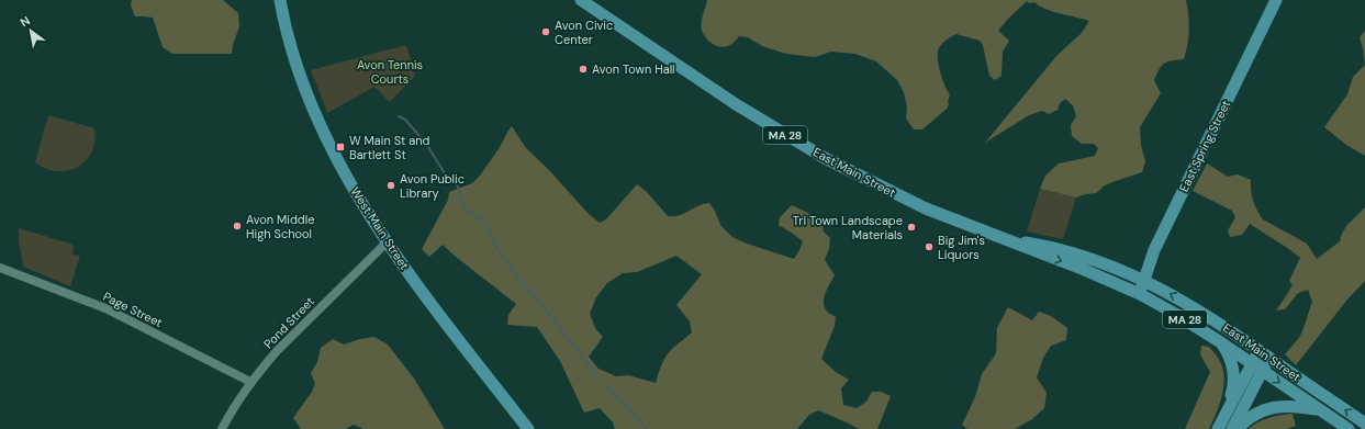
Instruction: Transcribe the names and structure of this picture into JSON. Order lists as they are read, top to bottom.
{
  "streets": {
    "main road": [
      "MA 28",
      "East Spring Street",
      "East Main Street",
      "West Main Street"
    ],
    "street": ["Page Street", "Pond Street"]
  },
  "crossings": [
    ["East Spring Street", "East Main Street"],
    ["West Main Street", "Pond Street"],
    ["Page Street", "Pond Street"]
  ],
  "parks": ["Avon Tennis Courts"],
  "places": {
    "other": [
      "Avon Civic Center",
      "Avon Town Hall",
      "Avon Public Library",
      "Avon Middle High School",
      "Tri Town Landscape Materials",
      "Big Jim's Liquors"
    ],
    "transit": ["W Main St and Bartlett St"]
  },
  "north": "top left"
}
